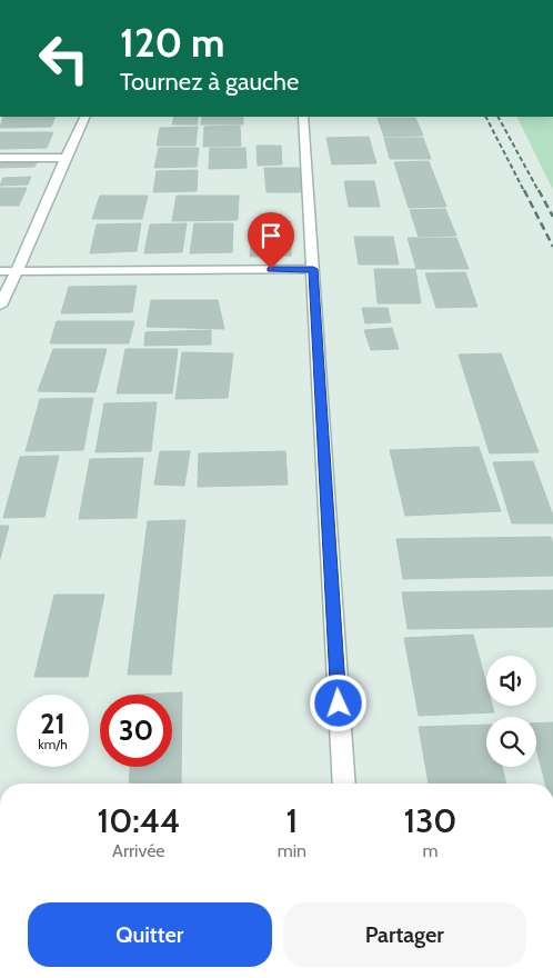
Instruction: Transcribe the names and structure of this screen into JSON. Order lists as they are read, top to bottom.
{
  "page": {
    "turn": ["120 m", "Tournez à gauche"],
    "speed": "21 km/h",
    "limit": "30",
    "eta": [
      "10:44",
      "Arrivée",
      "1",
      "min",
      "130",
      "m"
    ],
    "buttons": ["Quitter", "Partager"]
  }
}
